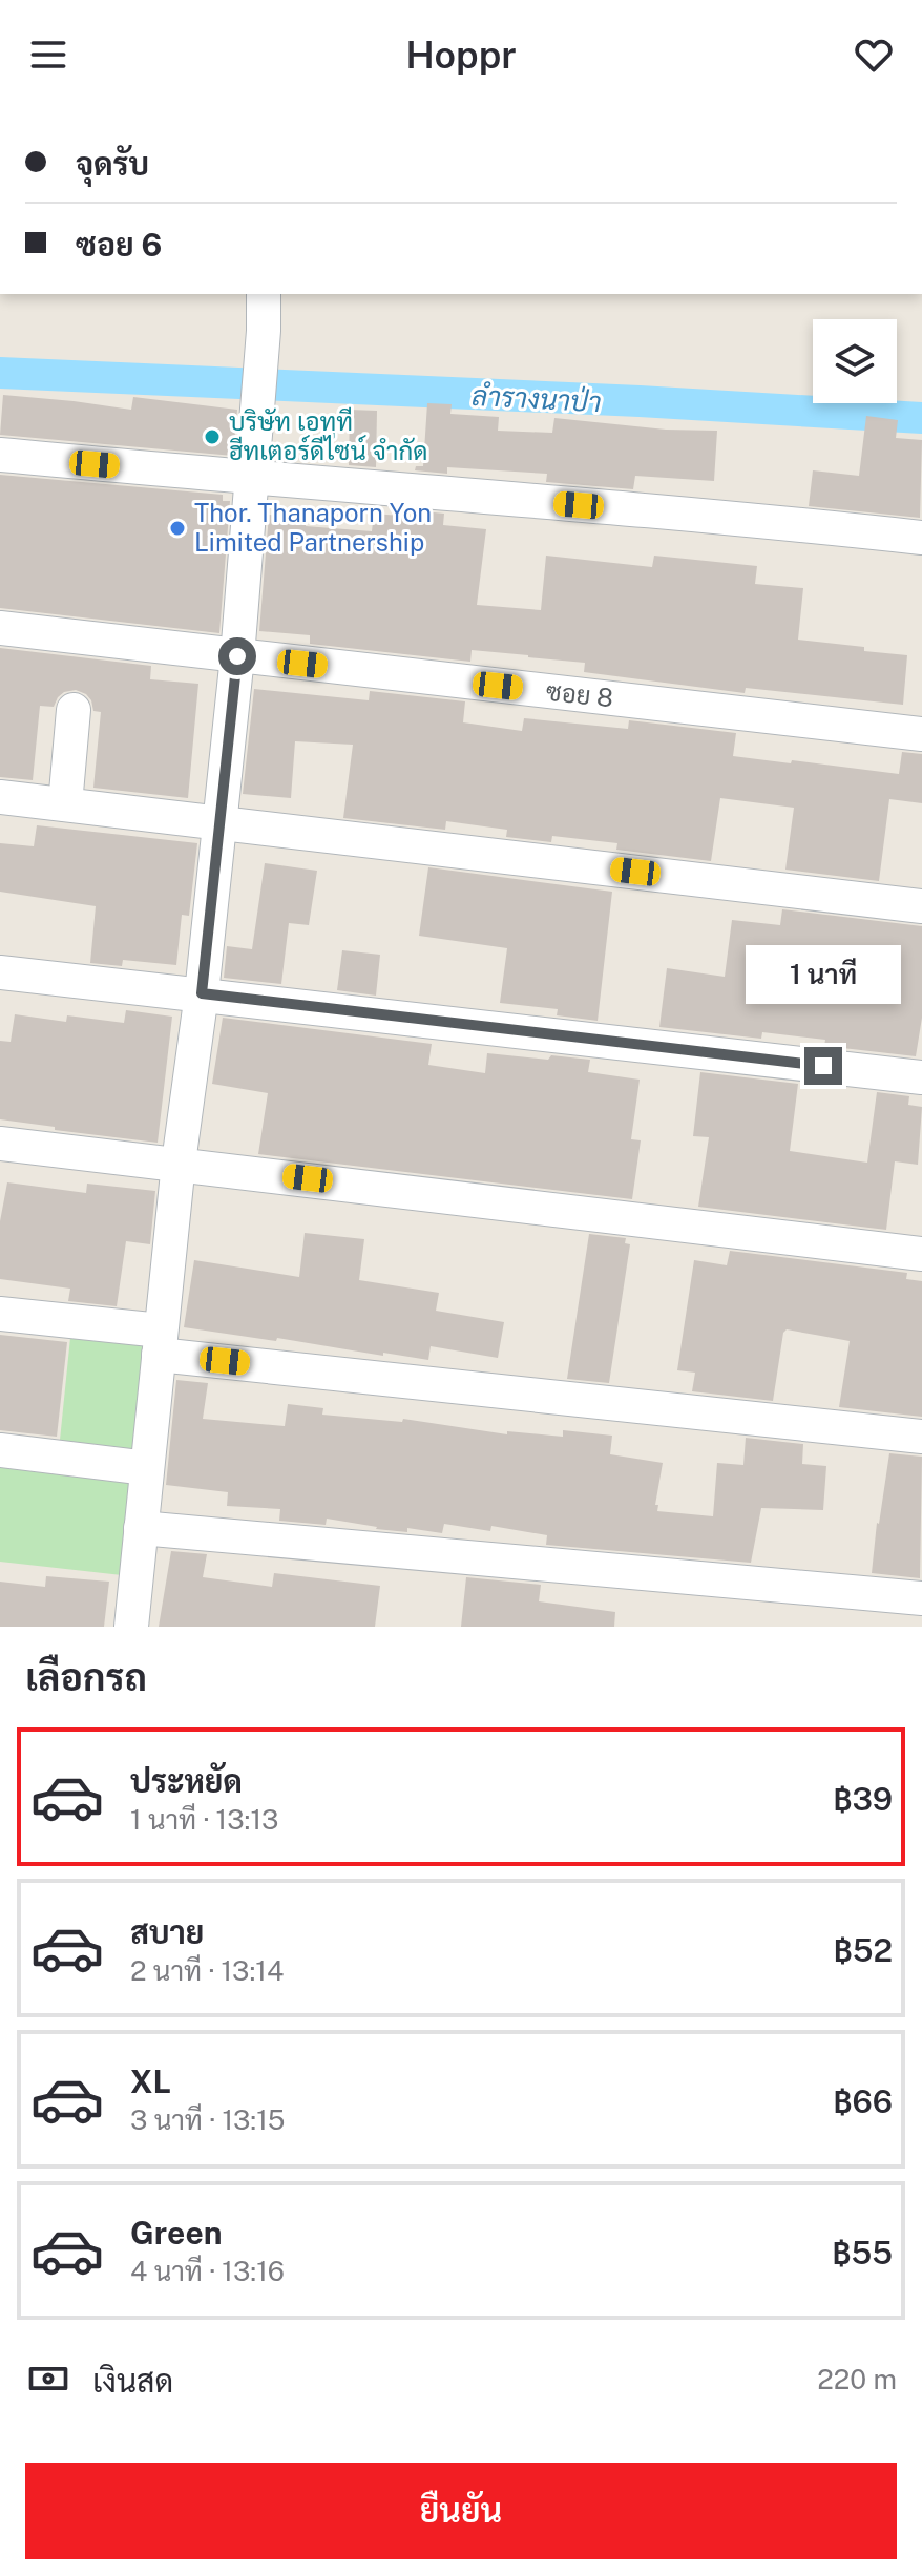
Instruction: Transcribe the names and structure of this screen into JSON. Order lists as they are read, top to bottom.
{
  "streets": {
    "street": ["ซอย 8"]
  },
  "water": ["ลำรางนาป่า"],
  "places": ["บริษัท เอทูที ฮีทเตอร์ดีไซน์ จำกัด", "Thor. Thanaporn Yon Limited Partnership"],
  "page": {
    "header": "Hoppr",
    "banner": ["จุดรับ", "ซอย 6"],
    "bubble": "1 นาที",
    "heading": "เลือกรถ",
    "list": [
      {
        "name": "ประหยัด",
        "note": "1 นาที · 13:13",
        "value": "฿39"
      },
      {
        "name": "สบาย",
        "note": "2 นาที · 13:14",
        "value": "฿52"
      },
      {
        "name": "XL",
        "note": "3 นาที · 13:15",
        "value": "฿66"
      },
      {
        "name": "Green",
        "note": "4 นาที · 13:16",
        "value": "฿55"
      }
    ],
    "pay": ["เงินสด", "220 m"],
    "buttons": "ยืนยัน"
  }
}
